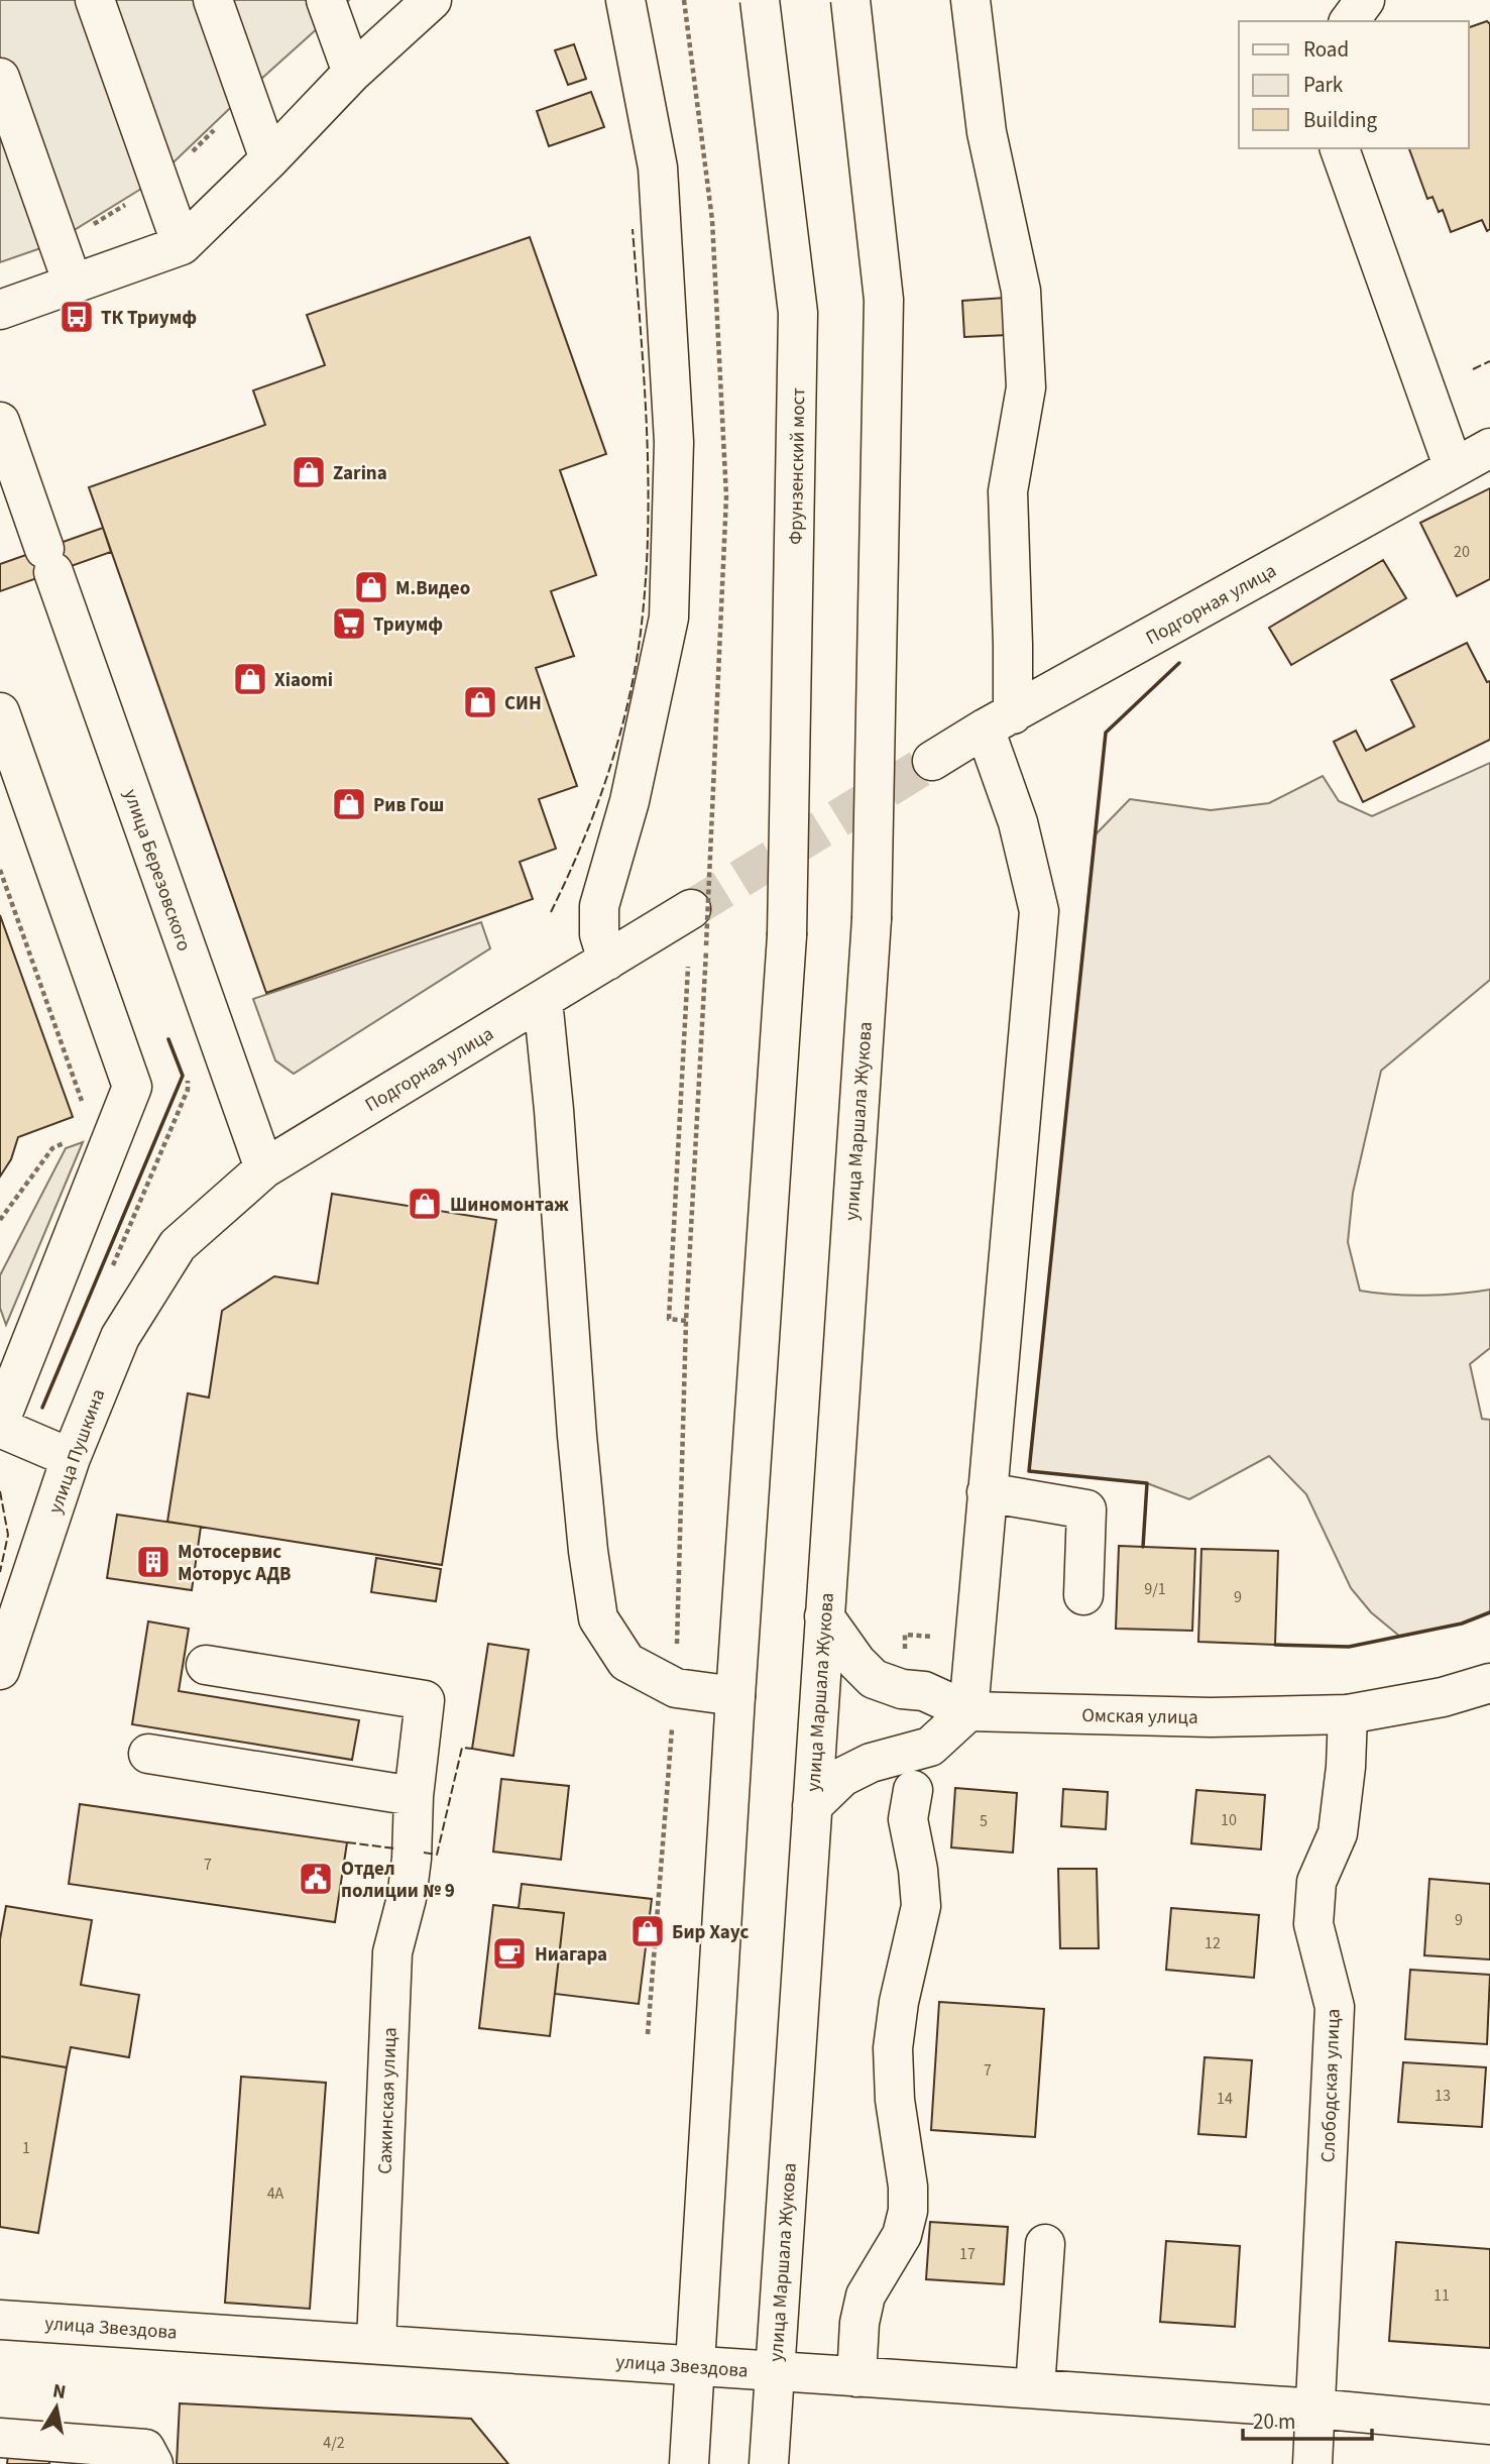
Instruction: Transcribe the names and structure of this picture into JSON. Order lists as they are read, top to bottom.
{
  "streets": {
    "street": [
      "Фрунзенский мост",
      "Подгорная улица",
      "улица Березовского",
      "улица Маршала Жукова",
      "улица Пушкина",
      "Омская улица",
      "Слободская улица",
      "Сажинская улица",
      "улица Звездова"
    ]
  },
  "crossings": [
    ["Подгорная улица", "улица Березовского"],
    ["Подгорная улица", "улица Пушкина"],
    ["улица Маршала Жукова", "Омская улица"],
    ["улица Маршала Жукова", "улица Звездова"],
    ["Омская улица", "Слободская улица"],
    ["Слободская улица", "улица Звездова"],
    ["Сажинская улица", "улица Звездова"]
  ],
  "places": {
    "bus stop": ["ТК Триумф"],
    "shop": [
      "Zarina",
      "М.Видео",
      "Xiaomi",
      "СИН",
      "Рив Гош",
      "Шиномонтаж",
      "Бир Хаус"
    ],
    "supermarket": ["Триумф"],
    "building": ["Мотосервис Моторус АДВ"],
    "public building": ["Отдел полиции № 9"],
    "cafe": ["Ниагара"]
  },
  "house_numbers": [
    "20",
    "9/1",
    "9",
    "10",
    "5",
    "7",
    "9",
    "12",
    "7",
    "13",
    "14",
    "1",
    "4А",
    "17",
    "11",
    "4/2"
  ],
  "legend": ["Road", "Park", "Building"],
  "scale_bar": "20 m",
  "north": "top"
}
